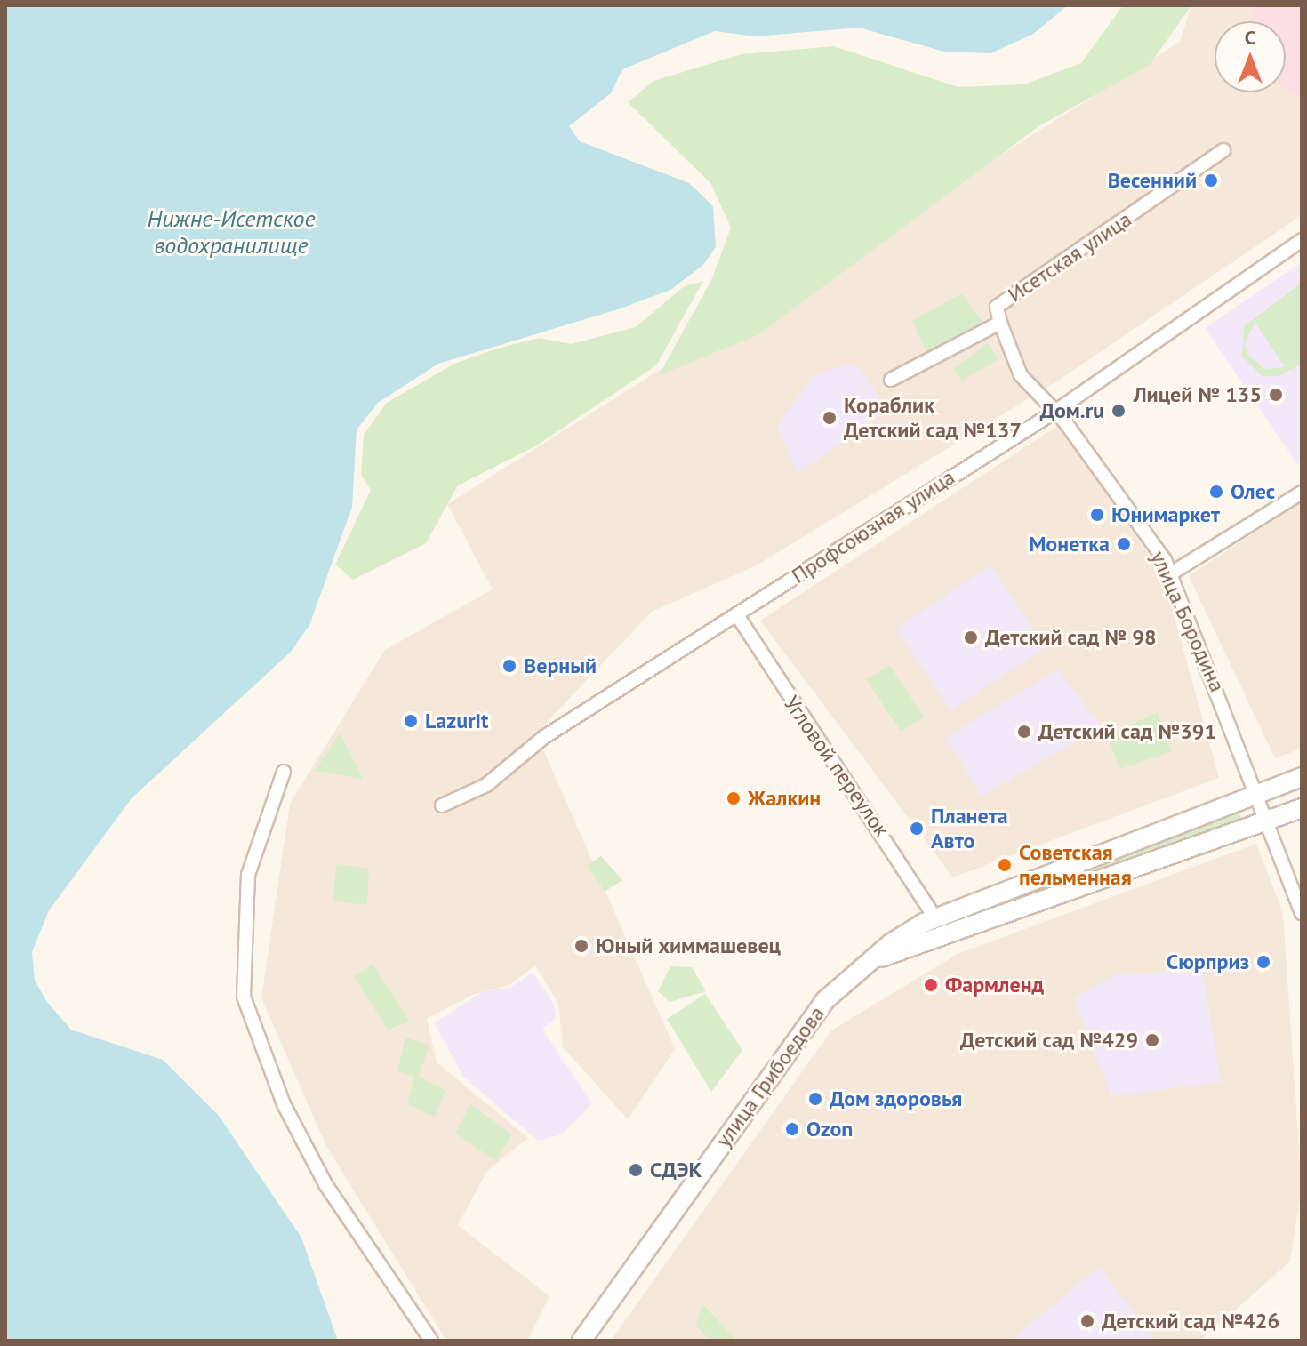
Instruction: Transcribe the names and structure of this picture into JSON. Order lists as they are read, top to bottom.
{
  "streets": {
    "main road": ["улица Грибоедова"],
    "street": [
      "Исетская улица",
      "Профсоюзная улица",
      "улица Бородина",
      "Угловой переулок"
    ]
  },
  "crossings": [
    ["Исетская улица", "улица Бородина"],
    ["Профсоюзная улица", "улица Бородина"],
    ["Профсоюзная улица", "Угловой переулок"],
    ["улица Бородина", "улица Грибоедова"],
    ["Угловой переулок", "улица Грибоедова"]
  ],
  "water": ["Нижне-Исетское водохранилище"],
  "places": [
    "Весенний",
    "Лицей № 135",
    "Дом.ru",
    "Кораблик Детский сад №137",
    "Олес",
    "Юнимаркет",
    "Монетка",
    "Детский сад № 98",
    "Верный",
    "Lazurit",
    "Детский сад №391",
    "Жалкин",
    "Планета Авто",
    "Советская пельменная",
    "Юный химмашевец",
    "Сюрприз",
    "Фармленд",
    "Детский сад №429",
    "Дом здоровья",
    "Ozon",
    "СДЭК",
    "Детский сад №426"
  ],
  "north": "top"
}
